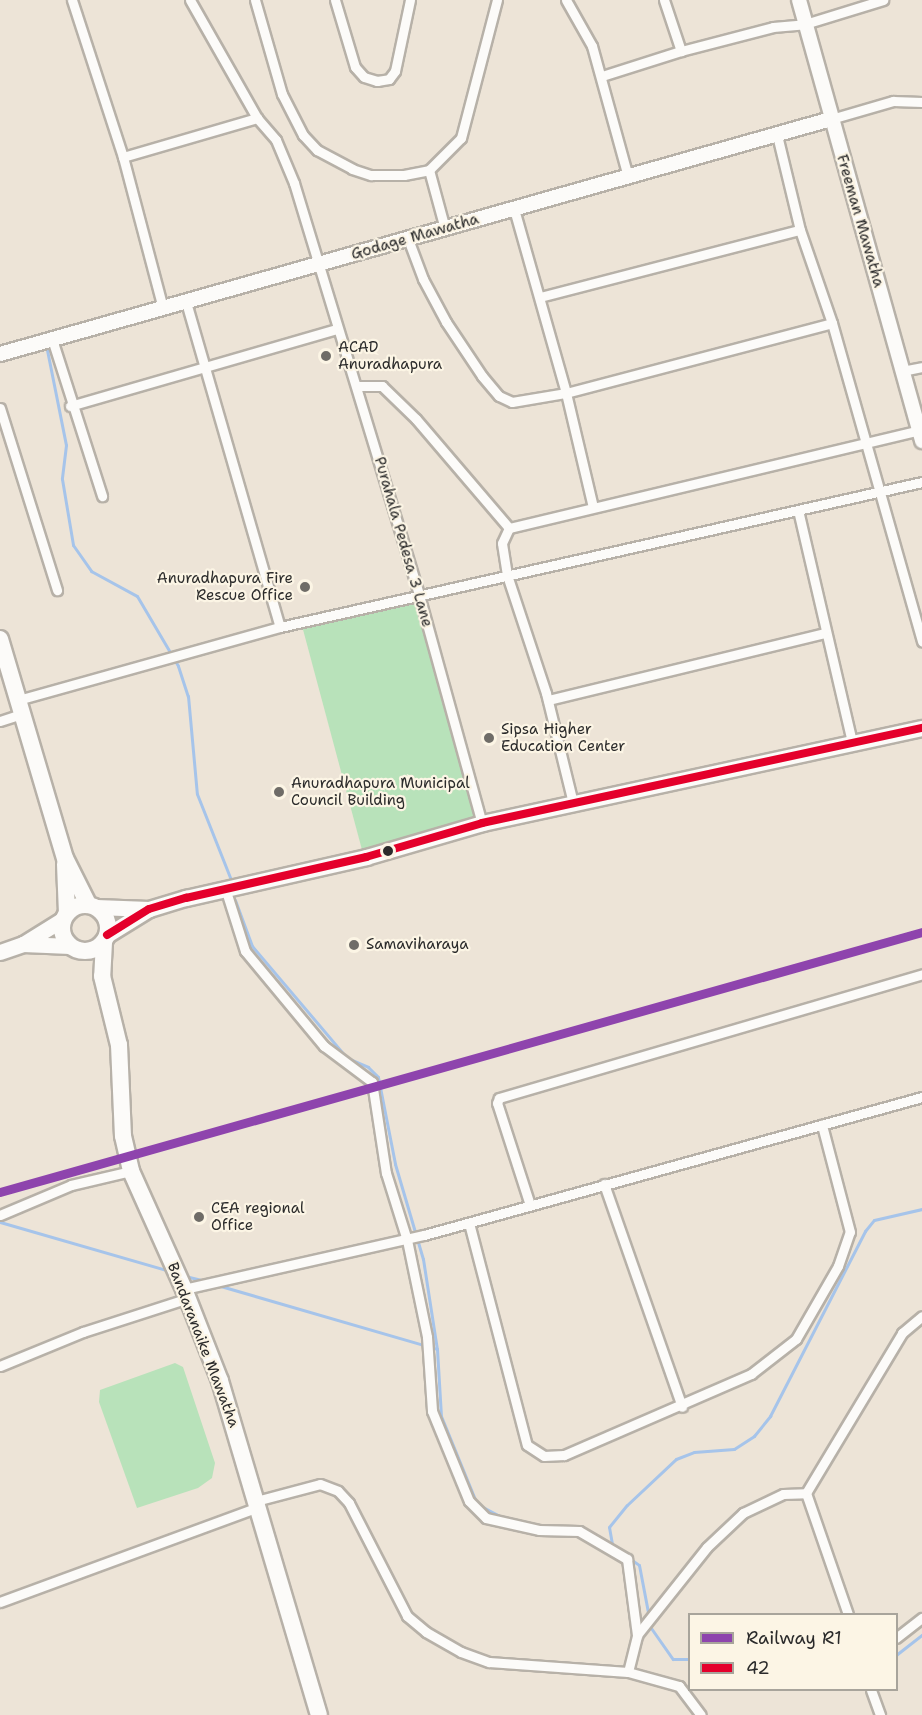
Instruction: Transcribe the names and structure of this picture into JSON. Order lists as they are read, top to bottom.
{
  "streets": {
    "highway": ["Bandaranaike Mawatha"],
    "street": ["Freeman Mawatha", "Godage Mawatha", "Purahala Pedesa 3 Lane"]
  },
  "crossings": [
    ["Freeman Mawatha", "Godage Mawatha"],
    ["Godage Mawatha", "Purahala Pedesa 3 Lane"]
  ],
  "places": [
    "ACAD Anuradhapura",
    "Anuradhapura Fire Rescue Office",
    "Sipsa Higher Education Center",
    "Anuradhapura Municipal Council Building",
    "Samaviharaya",
    "CEA regional Office"
  ],
  "lines": ["transit line 42", "rail line R1"],
  "legend": ["Railway R1", "42"]
}
